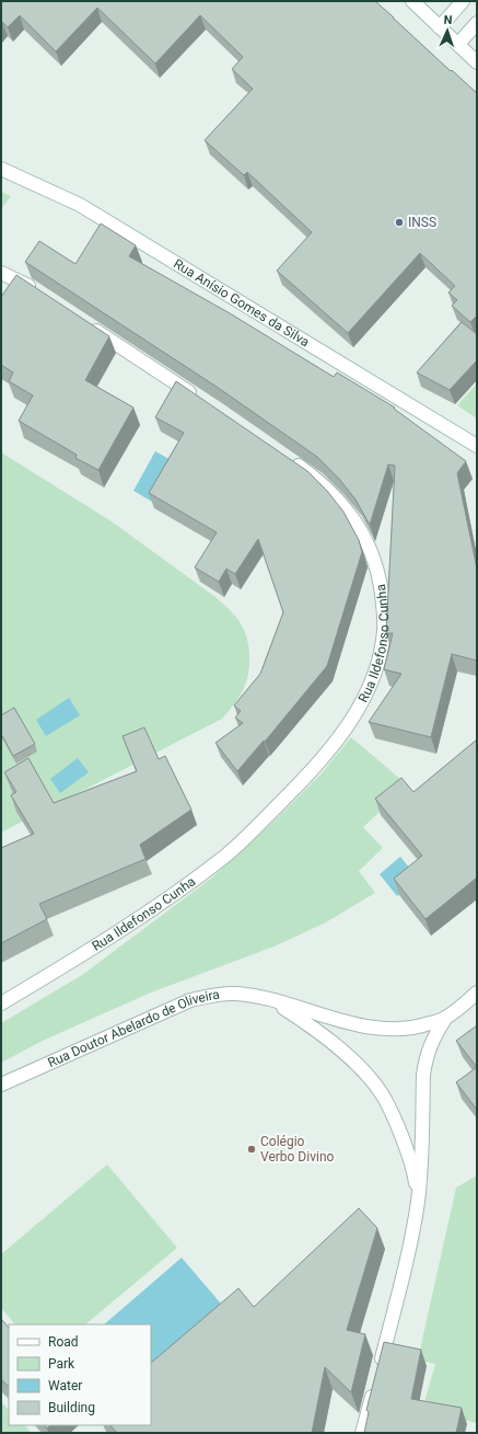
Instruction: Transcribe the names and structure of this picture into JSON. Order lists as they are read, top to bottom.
{
  "streets": {
    "street": ["Rua Anísio Gomes da Silva", "Rua Ildefonso Cunha", "Rua Doutor Abelardo de Oliveira"]
  },
  "places": ["INSS", "Colégio Verbo Divino"],
  "legend": [
    "Road",
    "Park",
    "Water",
    "Building"
  ],
  "north": "top"
}
